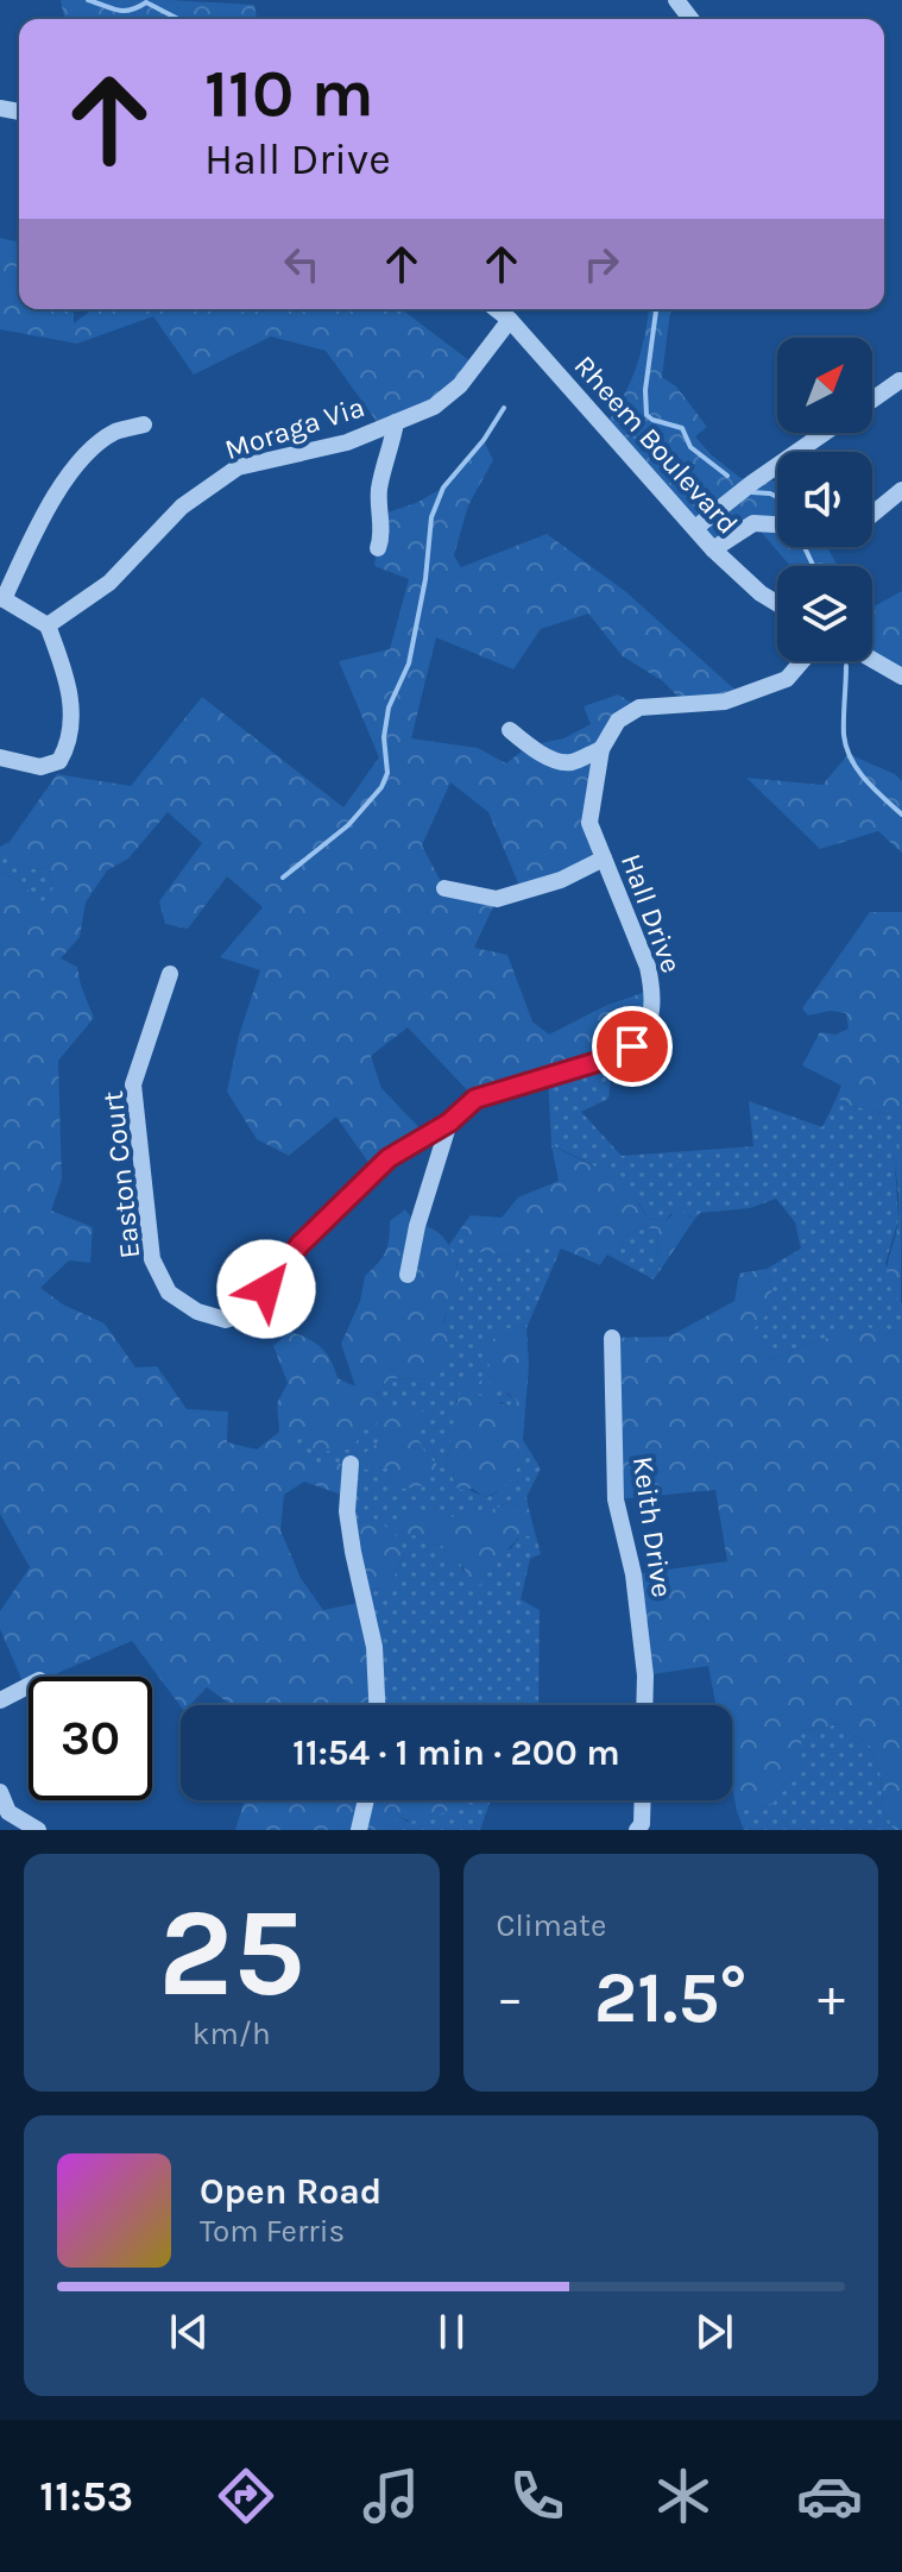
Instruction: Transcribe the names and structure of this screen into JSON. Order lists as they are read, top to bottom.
{
  "streets": {
    "street": [
      "Moraga Via",
      "Rheem Boulevard",
      "Hall Drive",
      "Easton Court",
      "Keith Drive"
    ]
  },
  "crossings": [
    ["Moraga Via", "Rheem Boulevard"],
    ["Hall Drive", "Easton Court"]
  ],
  "north": "top right",
  "page": {
    "turn": ["110 m", "Hall Drive"],
    "limit": "30",
    "trip": "11:54 · 1 min · 200 m",
    "tile": [
      ["25", "km/h"],
      "Climate"
    ],
    "heat": ["−", "21.5°", "+"],
    "song": ["Open Road", "Tom Ferris"],
    "tabs": "11:53"
  }
}
